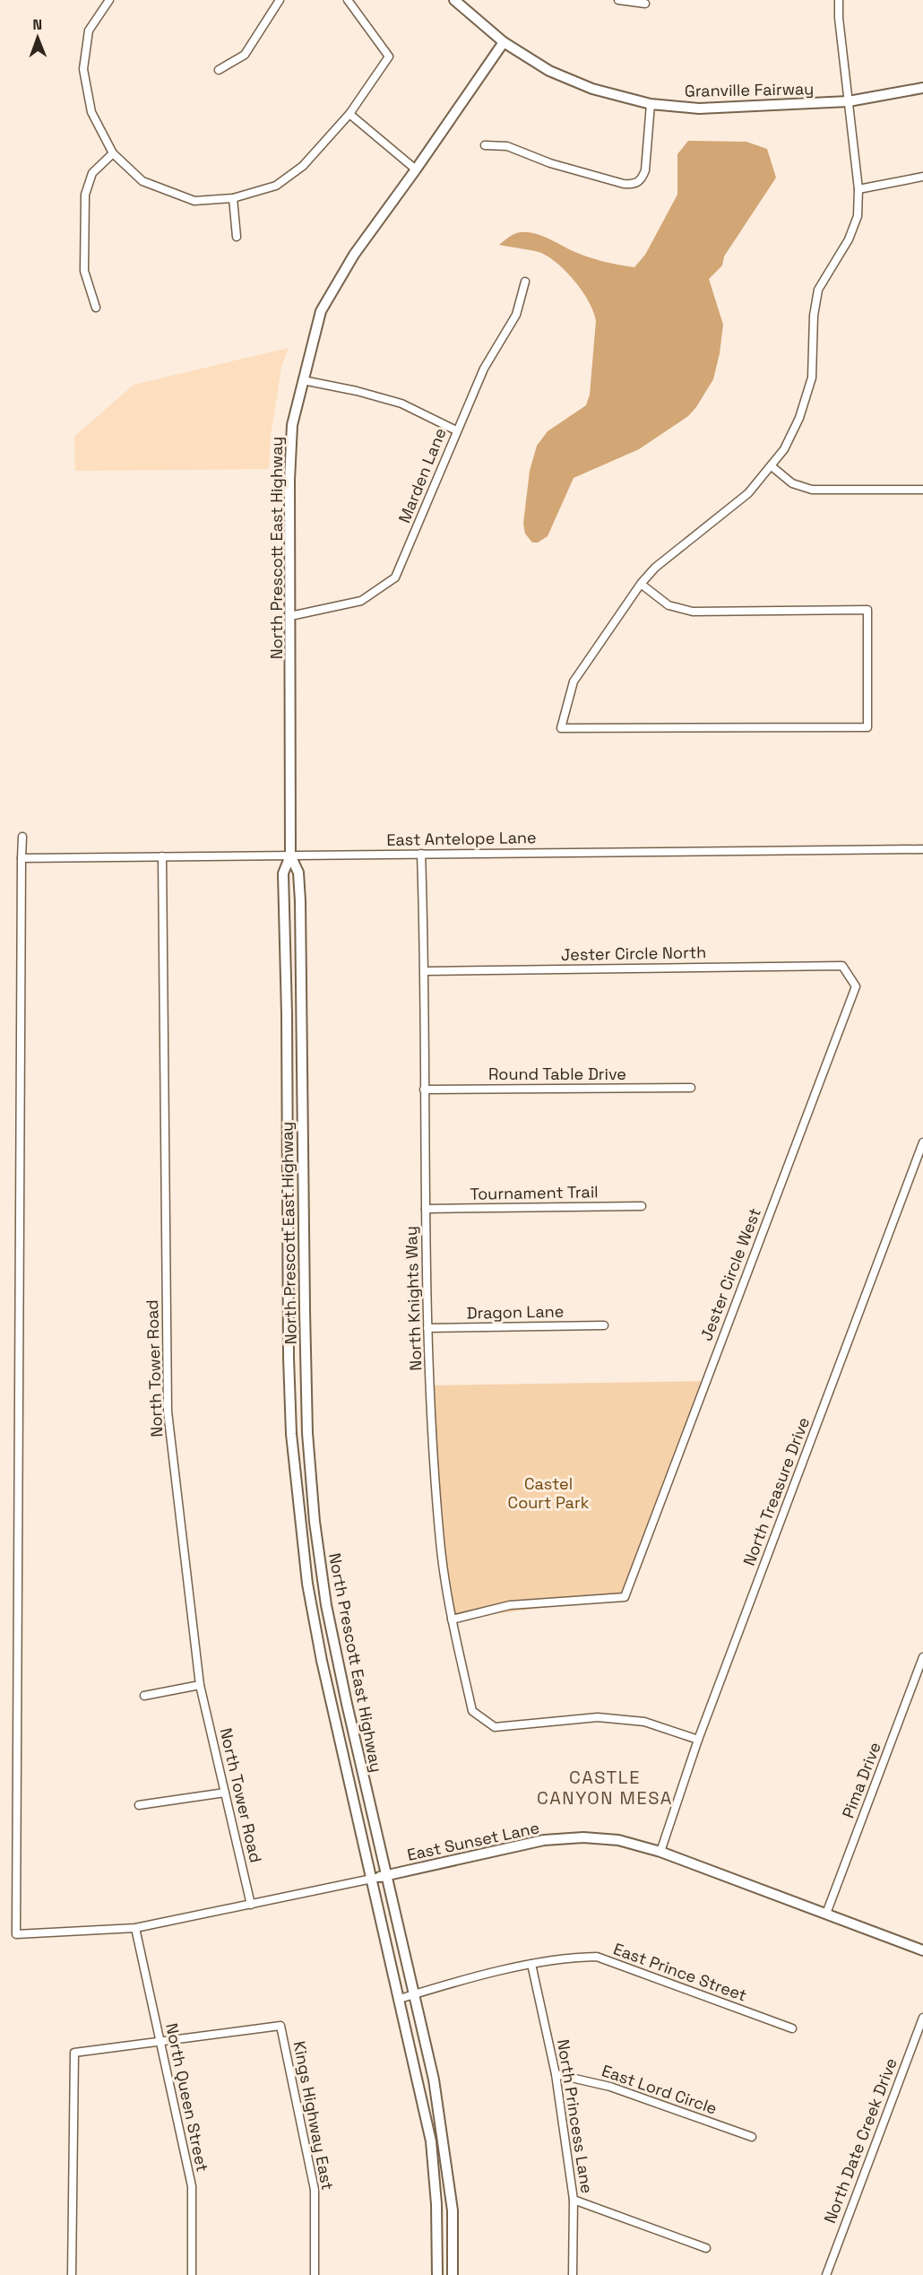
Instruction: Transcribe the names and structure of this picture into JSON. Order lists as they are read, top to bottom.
{
  "streets": {
    "street": [
      "Granville Fairway",
      "Marden Lane",
      "North Prescott East Highway",
      "East Antelope Lane",
      "Jester Circle North",
      "Round Table Drive",
      "Tournament Trail",
      "Jester Circle West",
      "North Knights Way",
      "Dragon Lane",
      "North Tower Road",
      "North Treasure Drive",
      "Pima Drive",
      "East Sunset Lane",
      "East Prince Street",
      "East Lord Circle",
      "North Queen Street",
      "Kings Highway East",
      "North Princess Lane",
      "North Date Creek Drive"
    ]
  },
  "crossings": [
    ["Granville Fairway", "North Prescott East Highway"],
    ["Marden Lane", "North Prescott East Highway"],
    ["North Prescott East Highway", "East Antelope Lane"],
    ["North Prescott East Highway", "East Sunset Lane"],
    ["North Prescott East Highway", "East Prince Street"],
    ["East Antelope Lane", "North Knights Way"],
    ["East Antelope Lane", "North Tower Road"],
    ["East Antelope Lane", "East Sunset Lane"],
    ["Jester Circle North", "Jester Circle West"],
    ["Jester Circle North", "North Knights Way"],
    ["Round Table Drive", "North Knights Way"],
    ["Tournament Trail", "North Knights Way"],
    ["Jester Circle West", "North Knights Way"],
    ["North Knights Way", "Dragon Lane"],
    ["North Knights Way", "North Treasure Drive"],
    ["North Tower Road", "East Sunset Lane"],
    ["North Treasure Drive", "East Sunset Lane"],
    ["Pima Drive", "East Sunset Lane"],
    ["East Sunset Lane", "North Queen Street"],
    ["East Prince Street", "North Princess Lane"],
    ["East Lord Circle", "North Princess Lane"],
    ["North Queen Street", "Kings Highway East"]
  ],
  "districts": ["CASTLE CANYON MESA"],
  "parks": ["Castel Court Park"],
  "north": "top"
}
